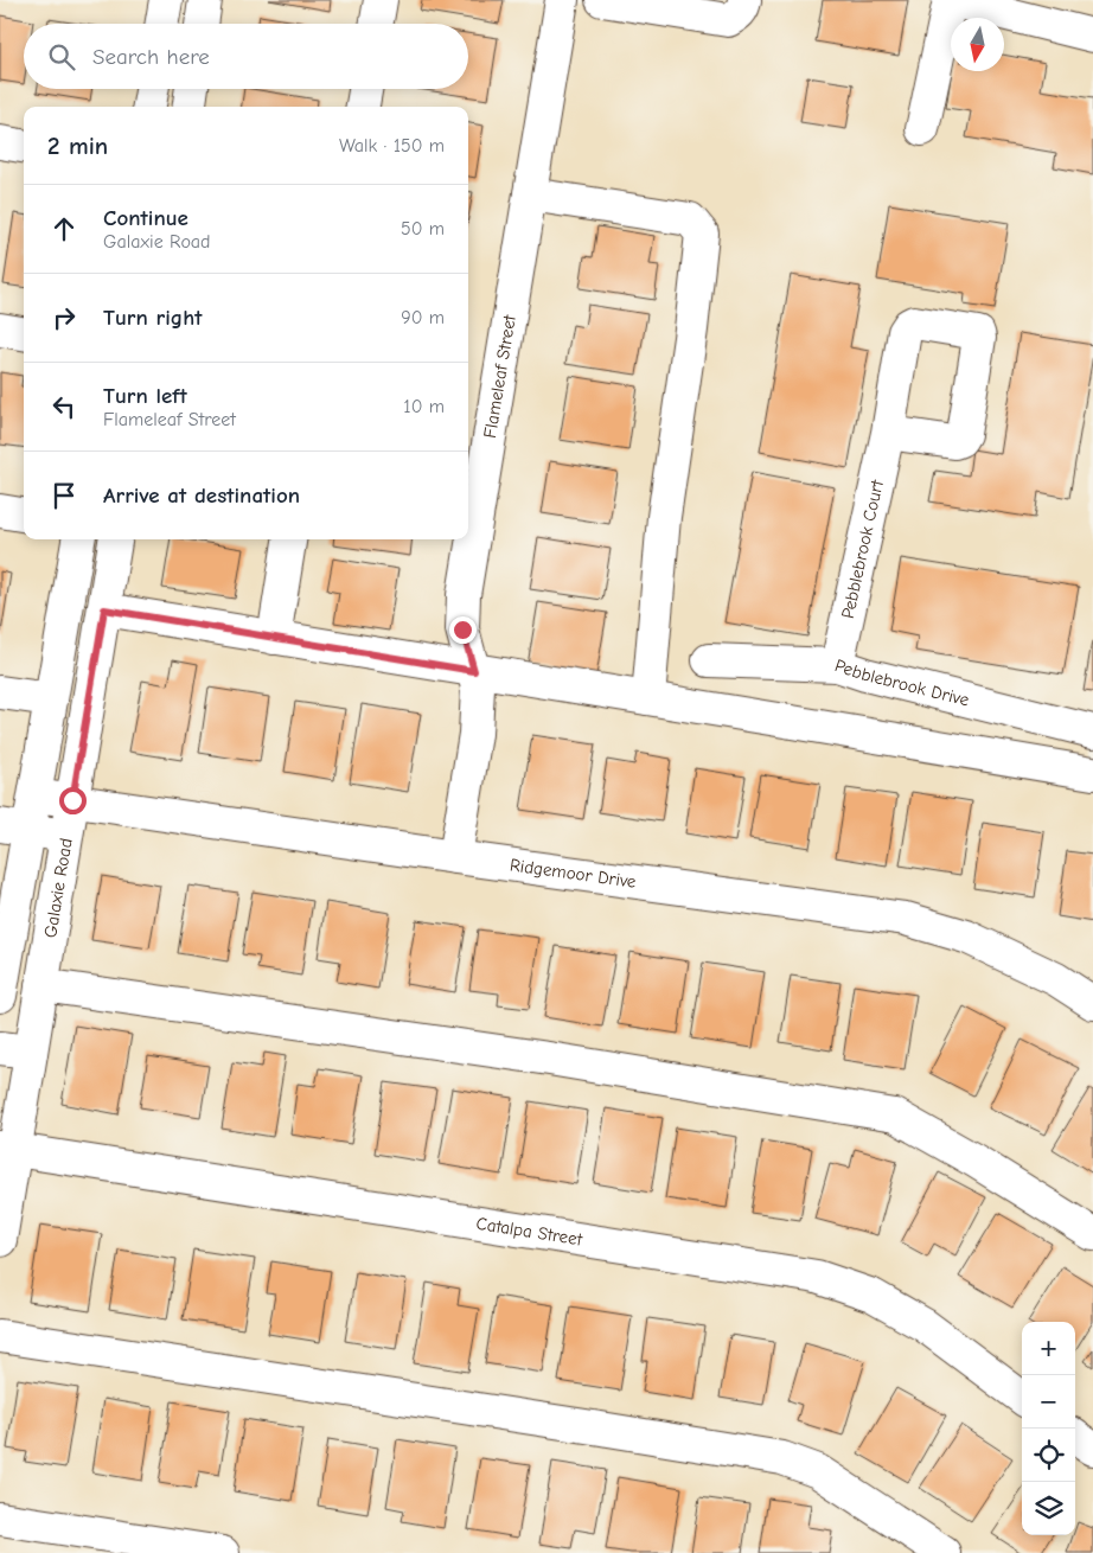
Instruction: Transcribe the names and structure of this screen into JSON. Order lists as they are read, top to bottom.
{
  "streets": {
    "street": [
      "Flameleaf Street",
      "Pebblebrook Court",
      "Pebblebrook Drive",
      "Ridgemoor Drive",
      "Galaxie Road",
      "Catalpa Street"
    ]
  },
  "crossings": [
    ["Flameleaf Street", "Ridgemoor Drive"],
    ["Pebblebrook Court", "Pebblebrook Drive"],
    ["Ridgemoor Drive", "Galaxie Road"],
    ["Galaxie Road", "Catalpa Street"]
  ],
  "north": "bottom",
  "page": {
    "search": "Search here",
    "heading": ["2 min", "Walk · 150 m"],
    "list": [
      ["Continue", "Galaxie Road", "50 m"],
      ["Turn right", "90 m"],
      ["Turn left", "Flameleaf Street", "10 m"],
      "Arrive at destination"
    ],
    "map_buttons": ["+", "−"]
  }
}
